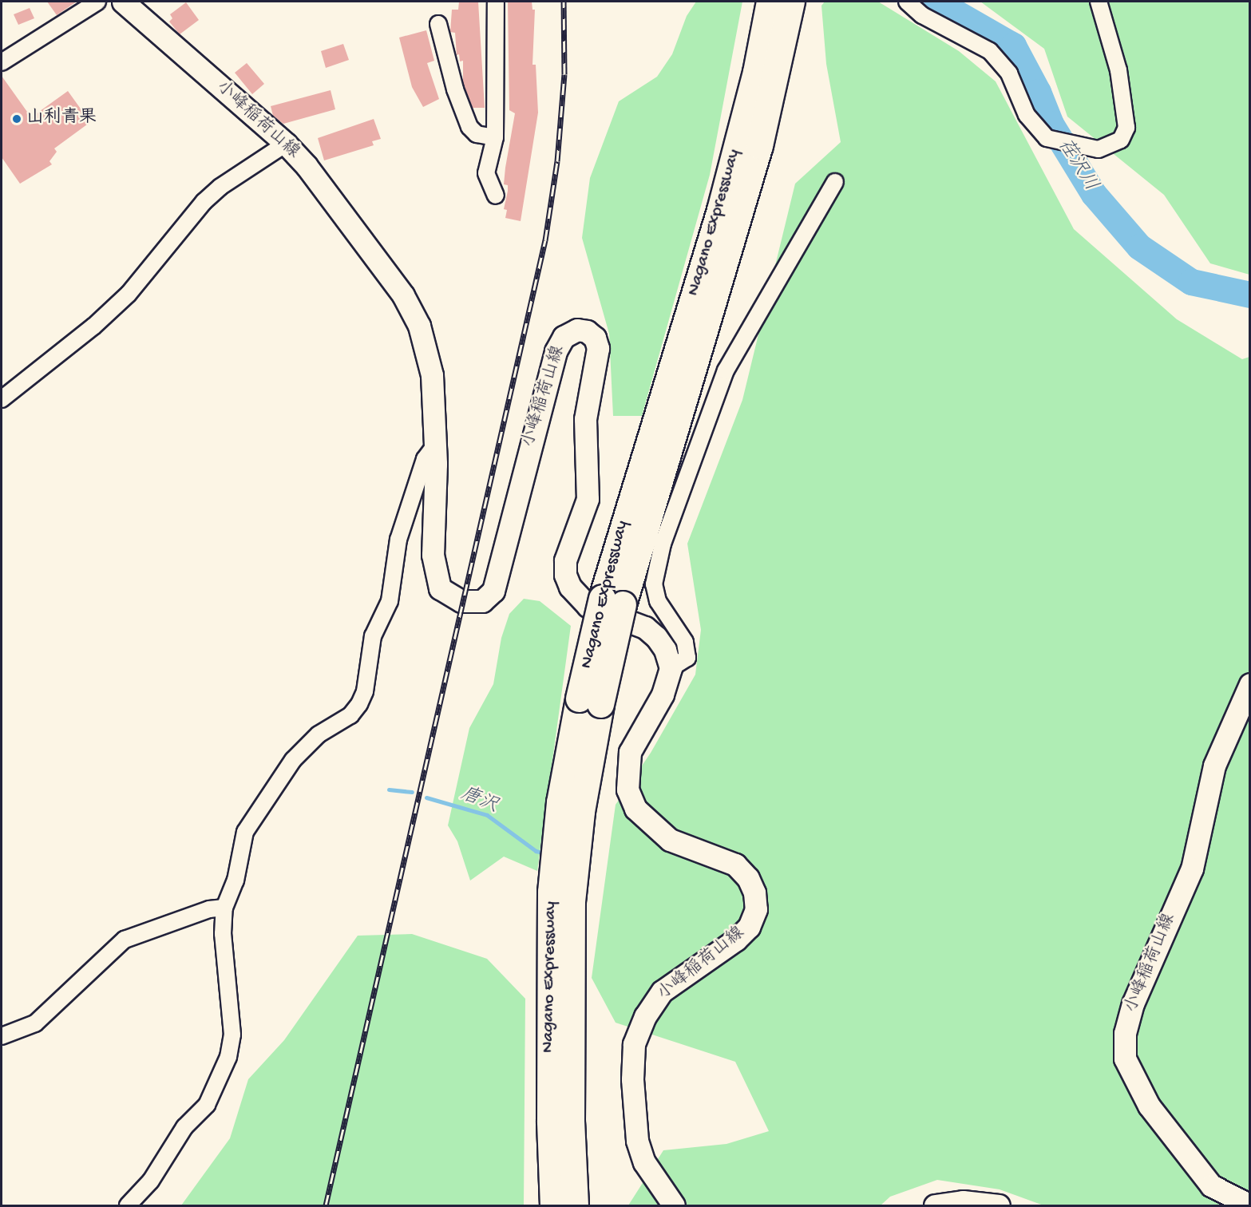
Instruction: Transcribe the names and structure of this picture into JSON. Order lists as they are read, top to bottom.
{
  "streets": {
    "highway": ["Nagano Expressway"],
    "main road": ["小峰稲荷山線"]
  },
  "water": ["荏沢川", "唐沢"],
  "places": ["山利青果"]
}
